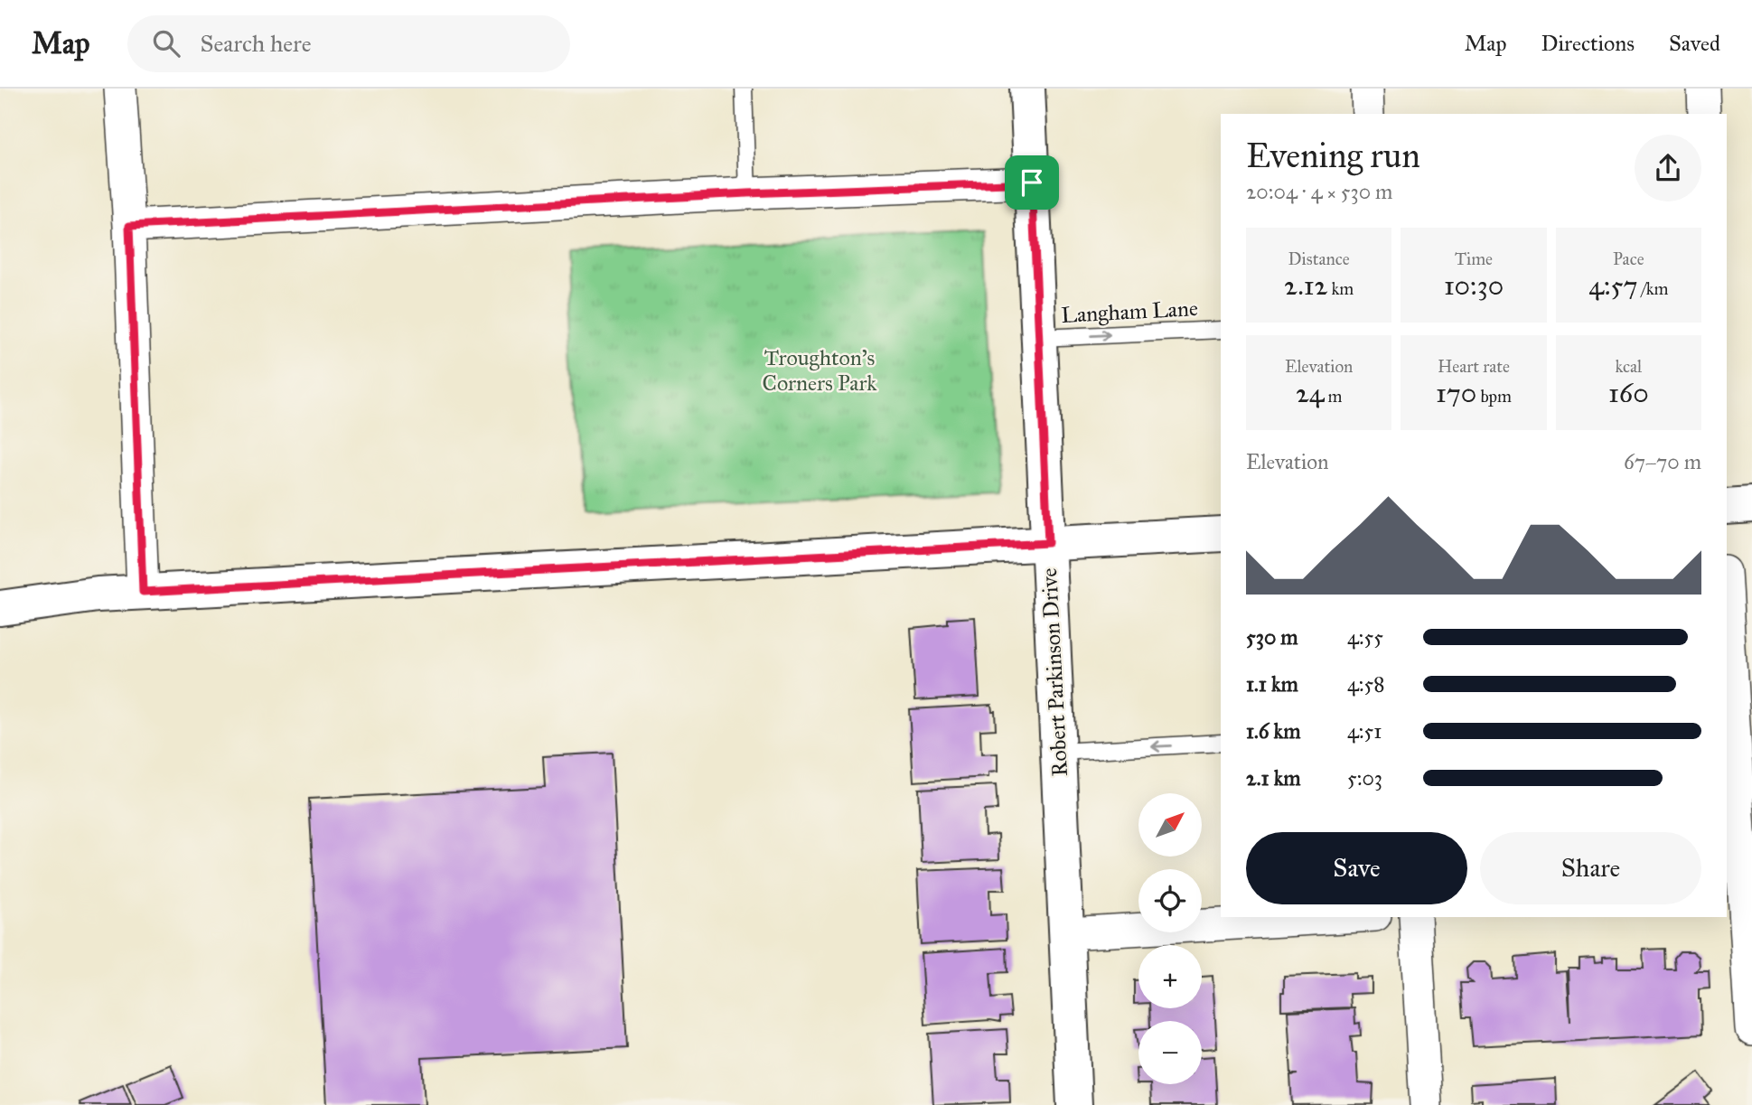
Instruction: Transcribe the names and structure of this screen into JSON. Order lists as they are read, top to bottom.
{
  "streets": {
    "street": ["Robert Parkinson Drive"],
    "lane": ["Langham Lane"]
  },
  "crossings": [
    ["Langham Lane", "Robert Parkinson Drive"]
  ],
  "one_way": ["Langham Lane"],
  "parks": ["Troughton's Corners Park"],
  "north": "top right",
  "page": {
    "header": "Map",
    "search": "Search here",
    "nav": ["Map", "Directions", "Saved"],
    "heading": ["Evening run", "20:04 · 4 × 530 m"],
    "stats": [
      ["Distance", "2.12 km"],
      ["Time", "10:30"],
      ["Pace", "4:57 /km"],
      ["Elevation", "24 m"],
      ["Heart rate", "170 bpm"],
      ["kcal", "160"]
    ],
    "chart": ["Elevation", "67–70 m"],
    "list": [
      {
        "name": "530 m",
        "note": "4:55"
      },
      {
        "name": "1.1 km",
        "note": "4:58"
      },
      {
        "name": "1.6 km",
        "note": "4:51"
      },
      {
        "name": "2.1 km",
        "note": "5:03"
      }
    ],
    "map_buttons": ["+", "−"],
    "buttons": ["Save", "Share"]
  }
}
